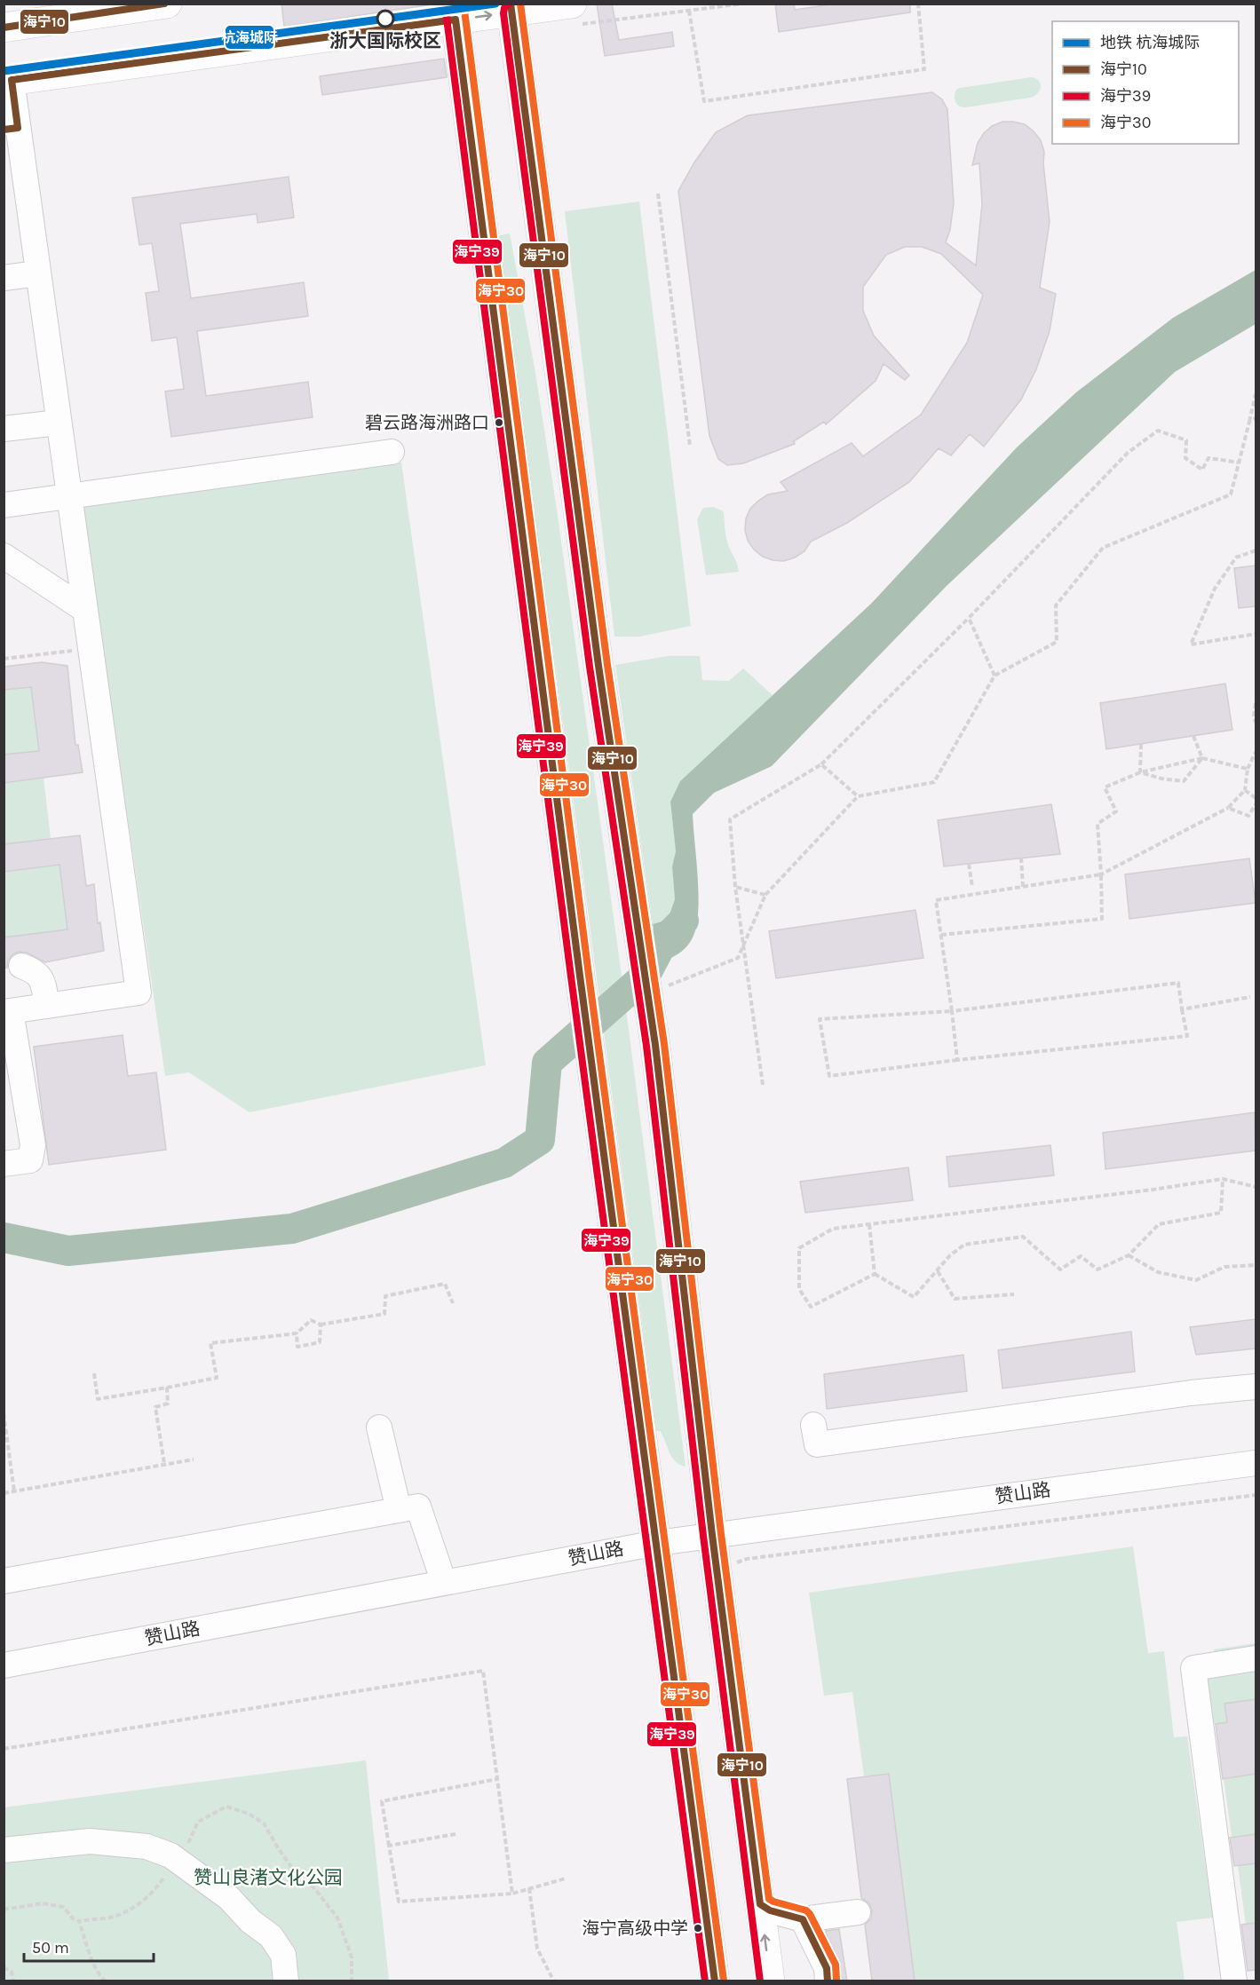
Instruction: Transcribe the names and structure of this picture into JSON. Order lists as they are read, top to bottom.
{
  "streets": {
    "street": ["赞山路"]
  },
  "parks": ["赞山良渚文化公园"],
  "places": ["浙大国际校区", "碧云路海洲路口", "海宁高级中学"],
  "lines": [
    "metro line 杭海城际",
    "transit line 海宁10",
    "transit line 海宁39",
    "transit line 海宁30"
  ],
  "legend": [
    "地铁 杭海城际",
    "海宁10",
    "海宁39",
    "海宁30"
  ],
  "scale_bar": "50 m"
}
